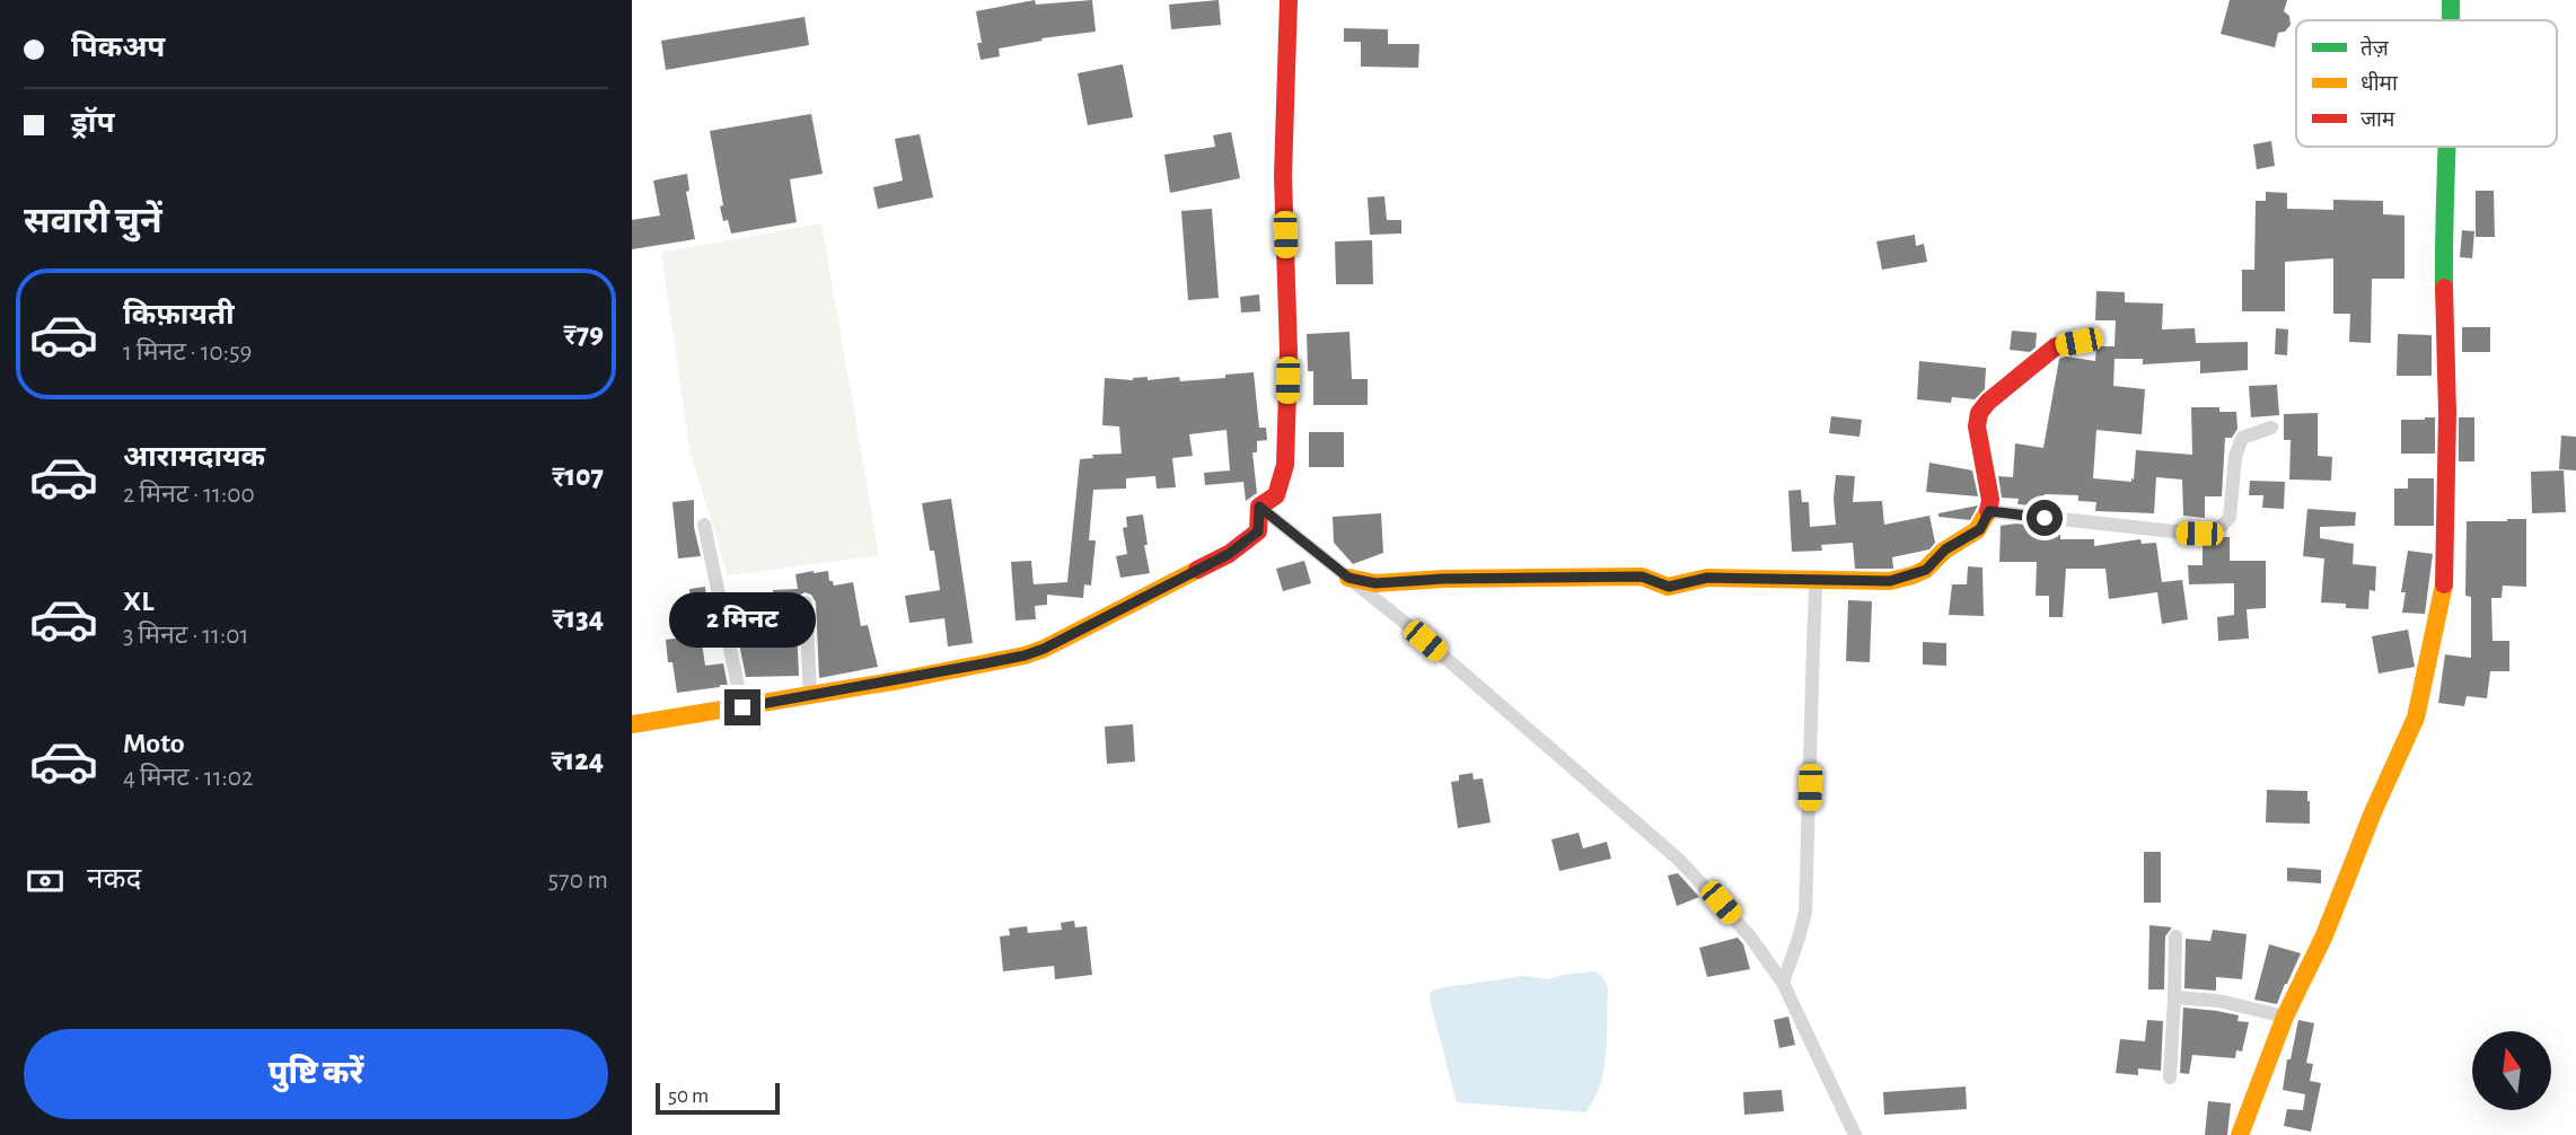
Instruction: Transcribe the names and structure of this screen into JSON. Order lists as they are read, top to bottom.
{
  "legend": ["तेज़", "धीमा", "जाम"],
  "scale_bar": "50 m",
  "north": "top",
  "page": {
    "banner": ["पिकअप", "ड्रॉप"],
    "heading": "सवारी चुनें",
    "list": [
      {
        "name": "किफ़ायती",
        "note": "1 मिनट · 10:59",
        "value": "₹79"
      },
      {
        "name": "आरामदायक",
        "note": "2 मिनट · 11:00",
        "value": "₹107"
      },
      {
        "name": "XL",
        "note": "3 मिनट · 11:01",
        "value": "₹134"
      },
      {
        "name": "Moto",
        "note": "4 मिनट · 11:02",
        "value": "₹124"
      }
    ],
    "bubble": "2 मिनट",
    "pay": ["नकद", "570 m"],
    "buttons": "पुष्टि करें",
    "scale": "50 m"
  }
}
